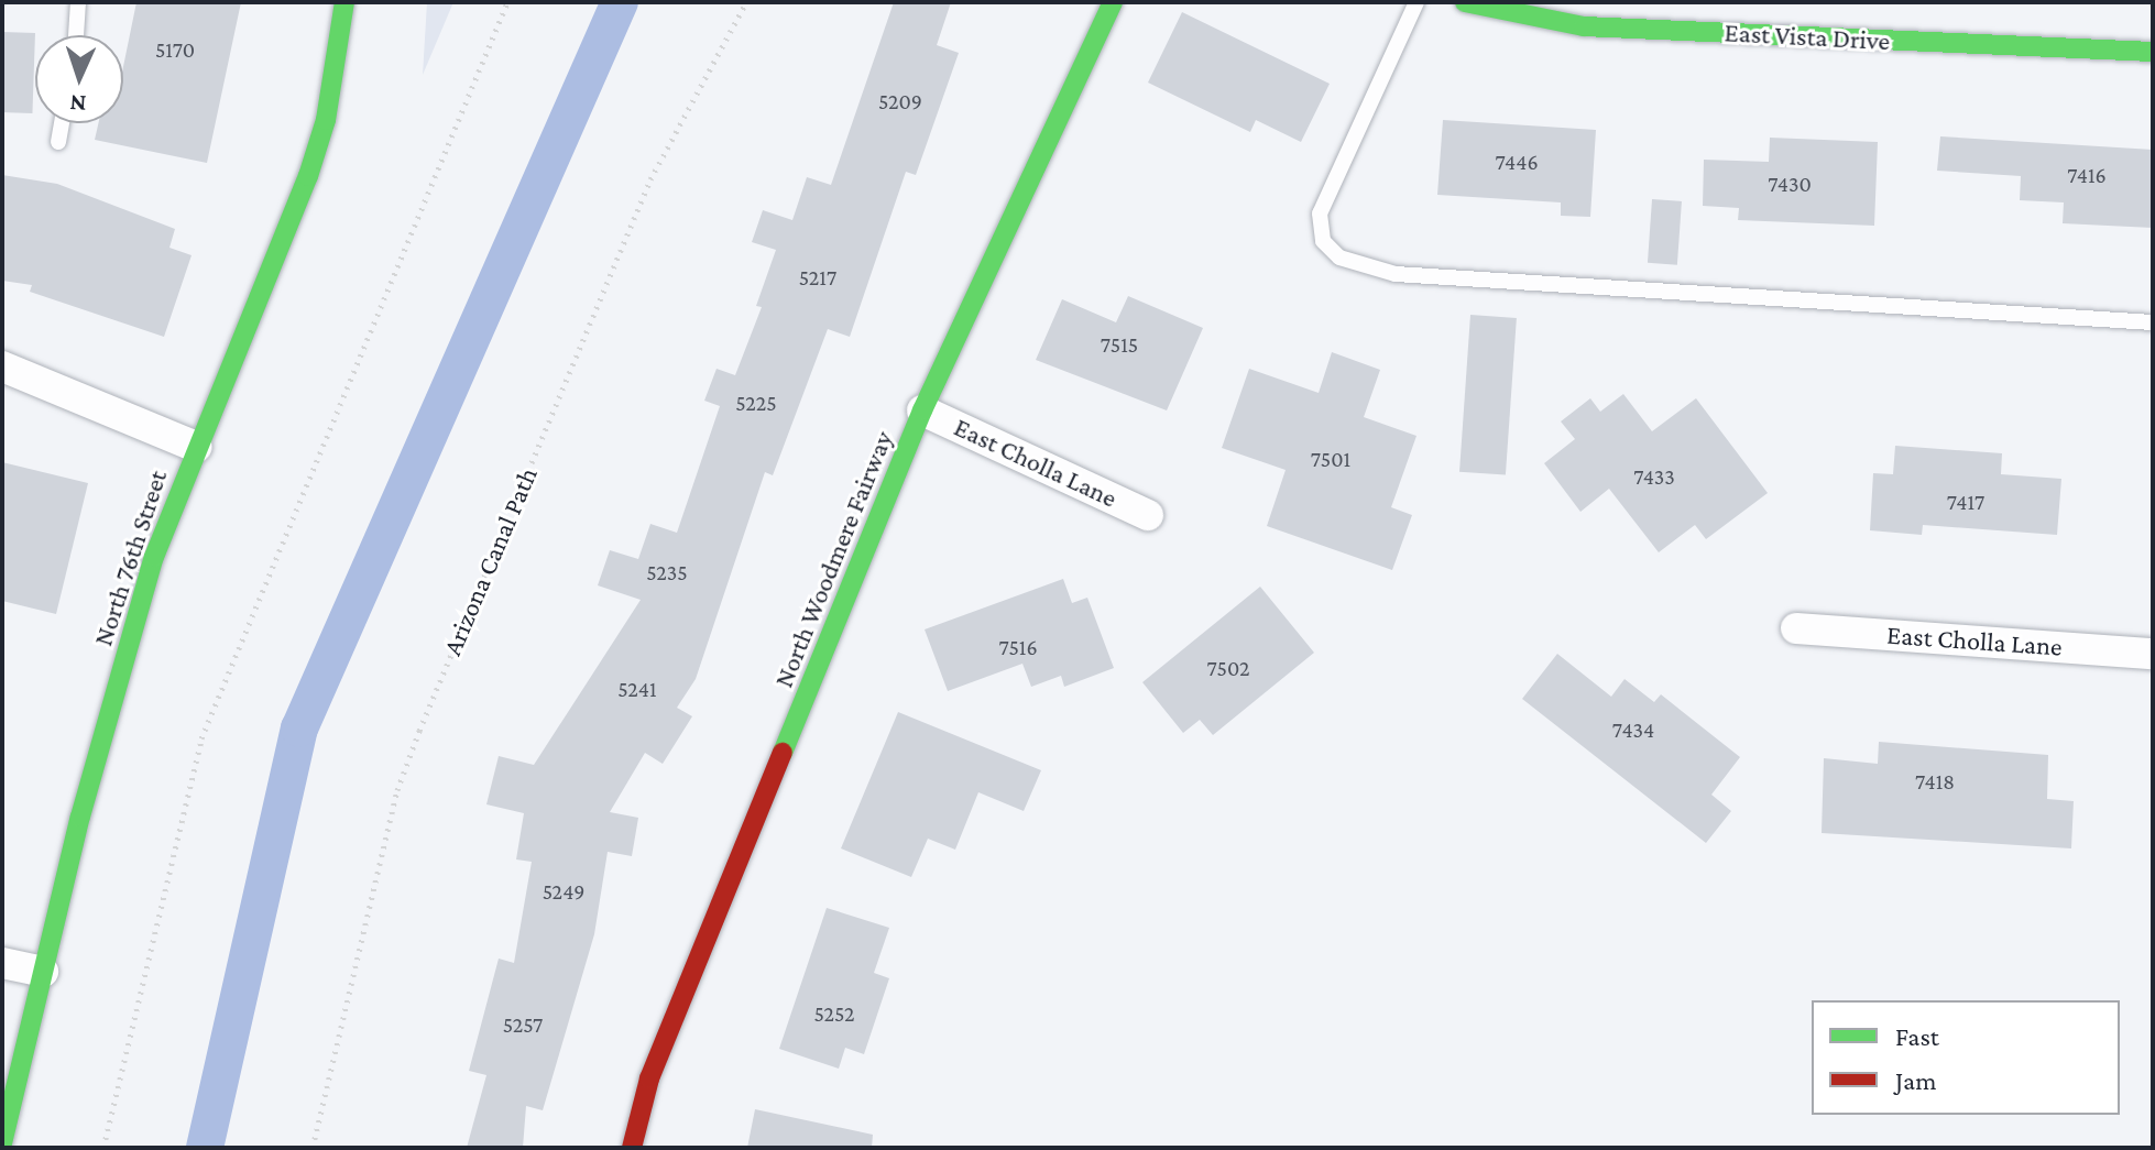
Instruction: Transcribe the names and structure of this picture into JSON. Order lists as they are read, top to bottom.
{
  "streets": {
    "street": [
      "East Vista Drive",
      "East Cholla Lane",
      "North 76th Street",
      "North Woodmere Fairway"
    ],
    "path": ["Arizona Canal Path"]
  },
  "crossings": [
    ["East Cholla Lane", "North Woodmere Fairway"]
  ],
  "house_numbers": [
    "5170",
    "5209",
    "7446",
    "7416",
    "7430",
    "5217",
    "7515",
    "5225",
    "7501",
    "7433",
    "7417",
    "5235",
    "7516",
    "7502",
    "5241",
    "7434",
    "7418",
    "5249",
    "5252",
    "5257"
  ],
  "legend": ["Fast", "Jam"],
  "north": "bottom"
}
